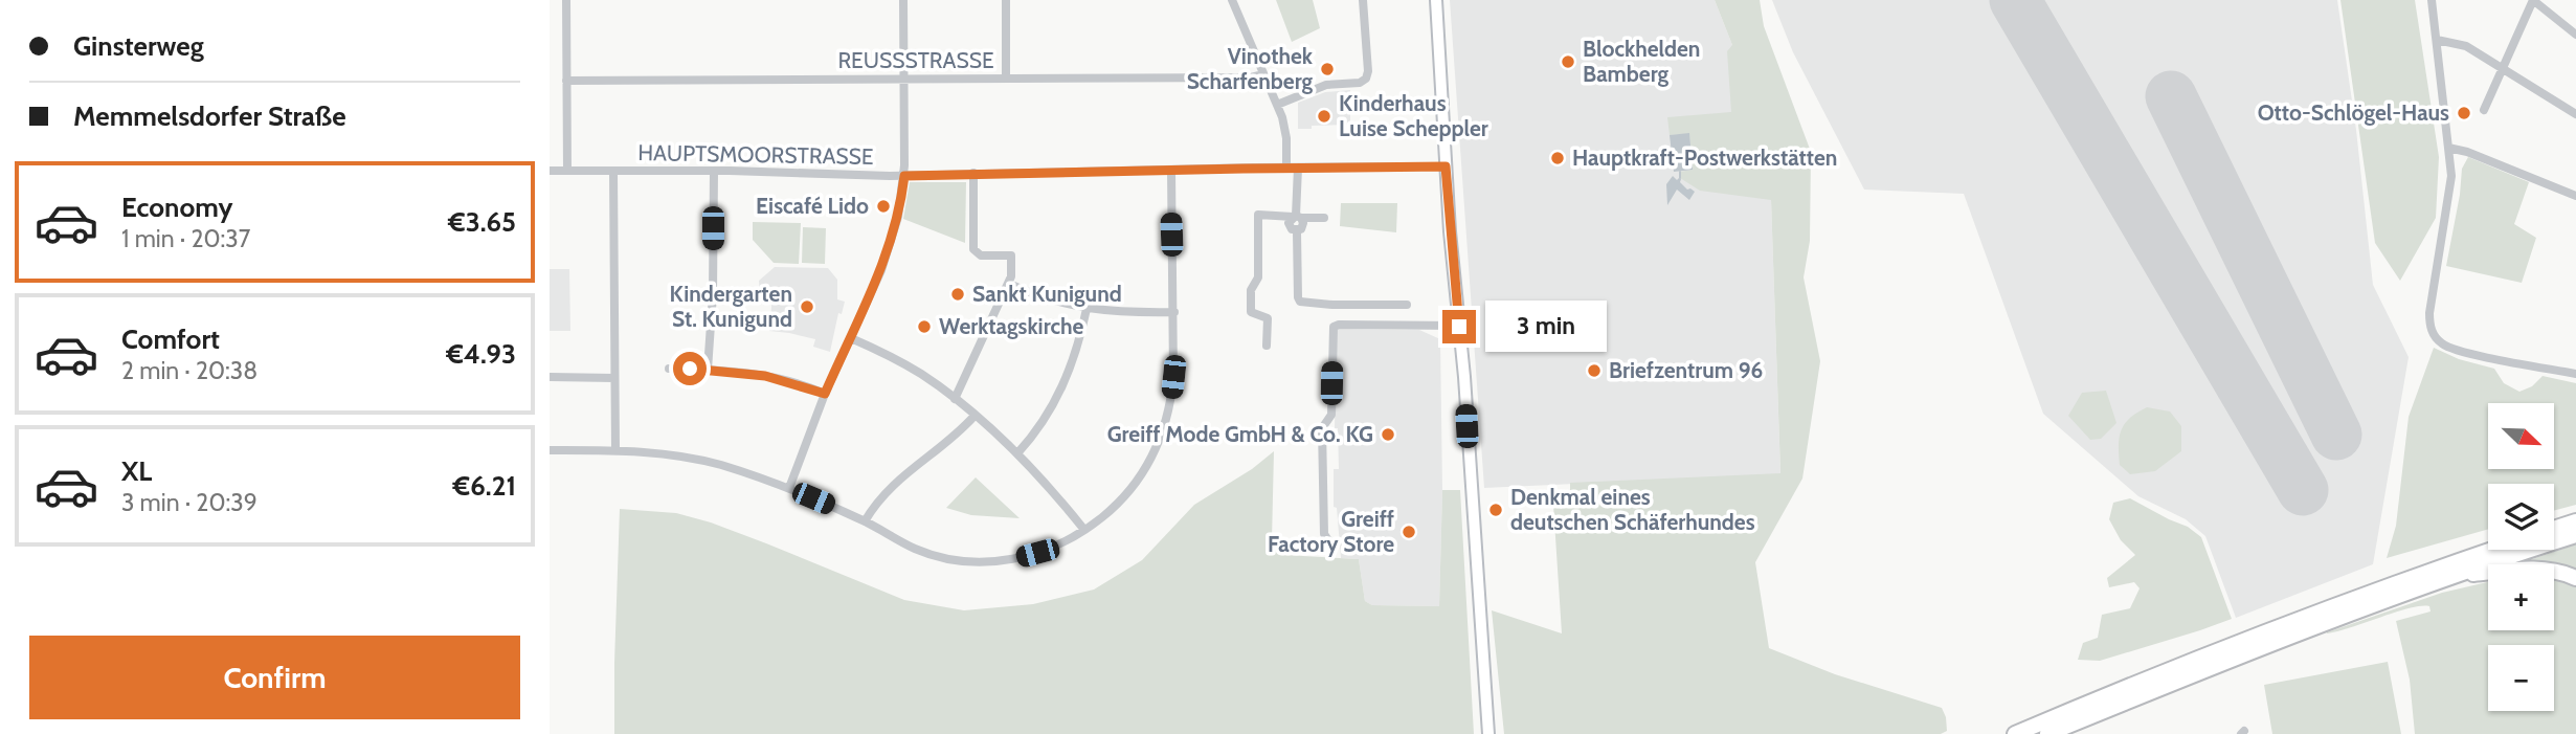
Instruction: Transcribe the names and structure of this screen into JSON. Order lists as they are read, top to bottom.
{
  "streets": {
    "street": ["REUSSSTRASSE", "HAUPTSMOORSTRASSE"]
  },
  "places": [
    "Blockhelden Bamberg",
    "Vinothek Scharfenberg",
    "Otto-Schlögel-Haus",
    "Kinderhaus Luise Scheppler",
    "Hauptkraft-Postwerkstätten",
    "Eiscafé Lido",
    "Sankt Kunigund",
    "Kindergarten St. Kunigund",
    "Werktagskirche",
    "Briefzentrum 96",
    "Greiff Mode GmbH & Co. KG",
    "Denkmal eines deutschen Schäferhundes",
    "Greiff Factory Store"
  ],
  "north": "bottom right",
  "page": {
    "banner": ["Ginsterweg", "Memmelsdorfer Straße"],
    "list": [
      {
        "name": "Economy",
        "note": "1 min · 20:37",
        "value": "€3.65"
      },
      {
        "name": "Comfort",
        "note": "2 min · 20:38",
        "value": "€4.93"
      },
      {
        "name": "XL",
        "note": "3 min · 20:39",
        "value": "€6.21"
      }
    ],
    "bubble": "3 min",
    "map_buttons": ["+", "−"],
    "buttons": "Confirm"
  }
}
